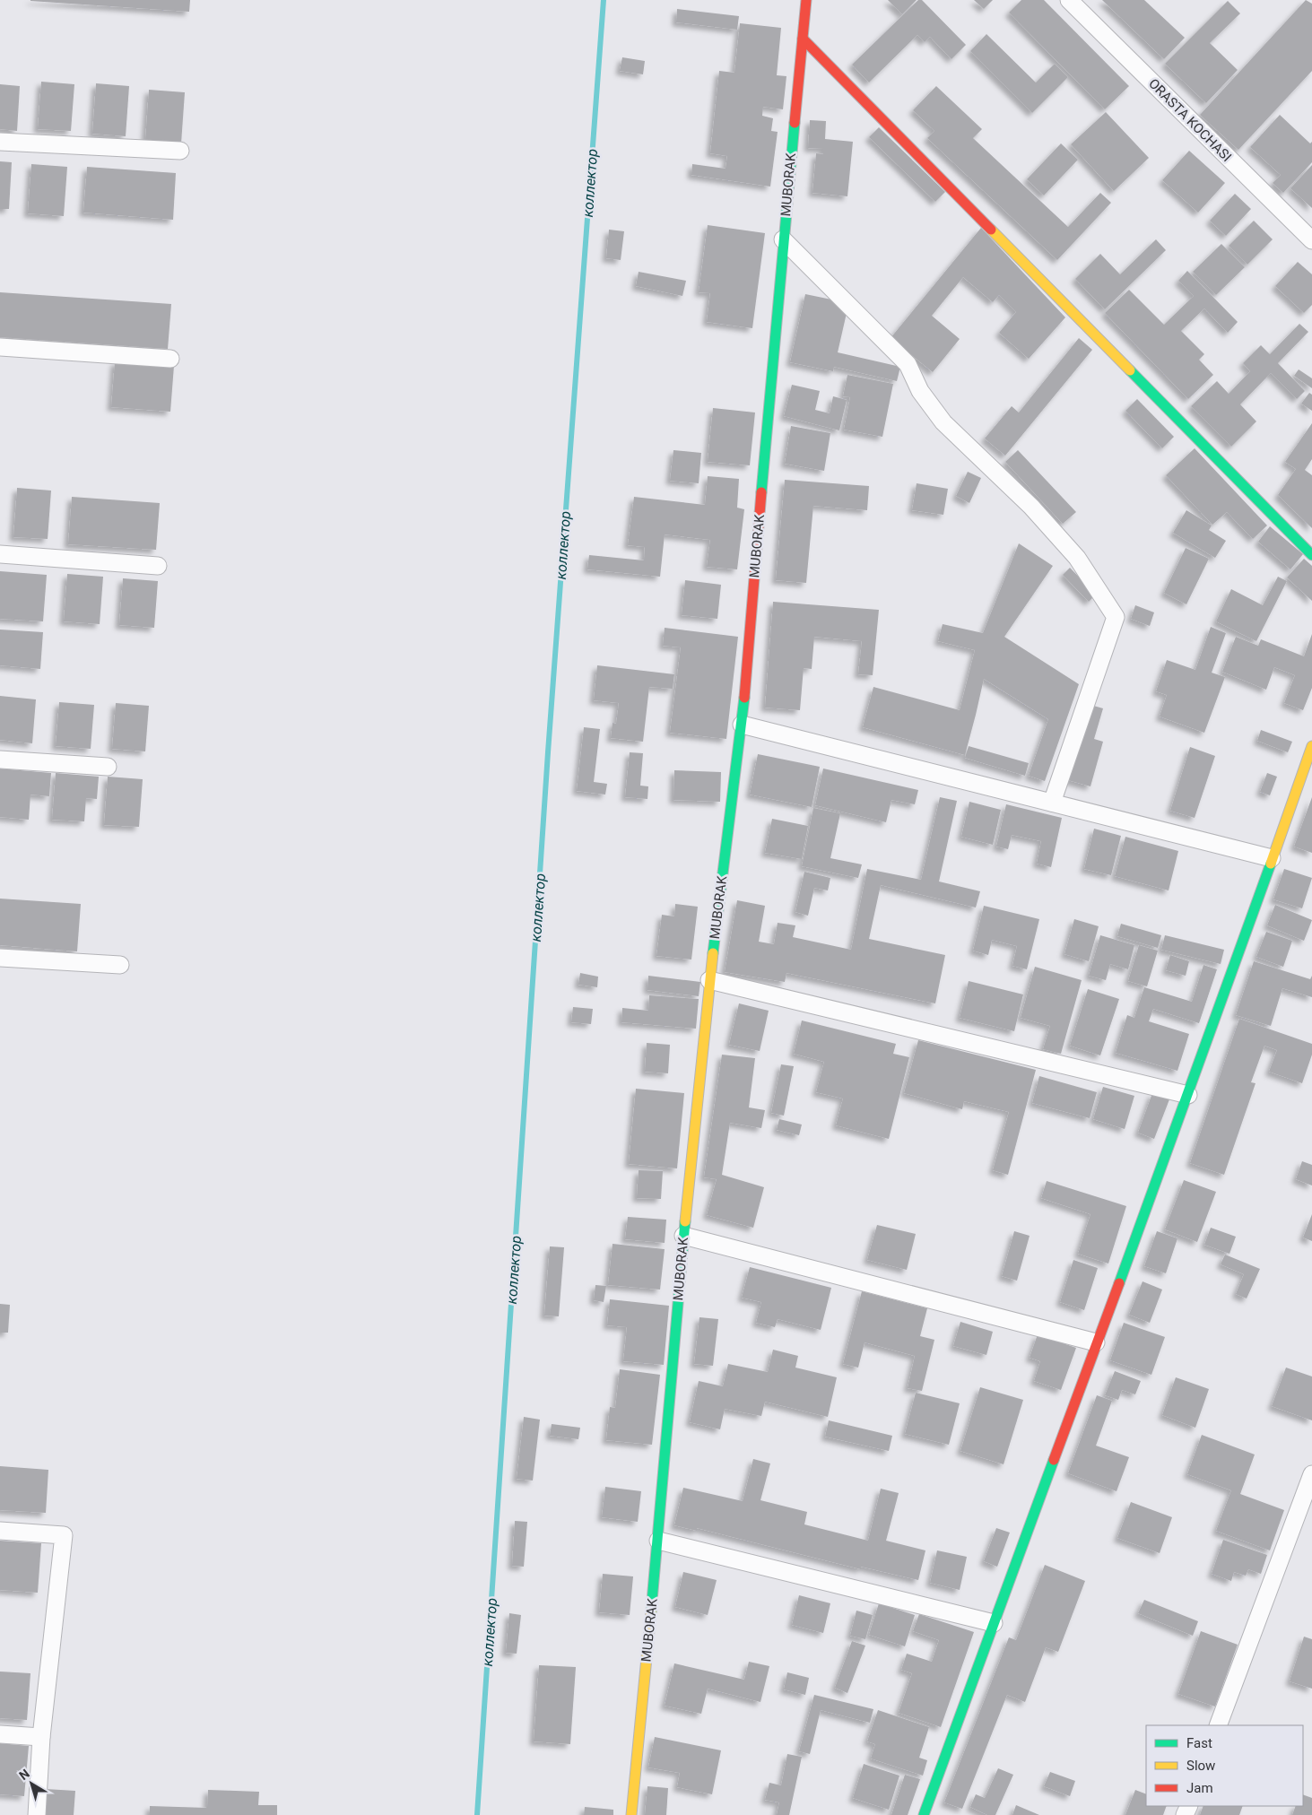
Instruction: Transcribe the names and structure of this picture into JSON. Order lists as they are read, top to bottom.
{
  "streets": {
    "street": ["ORASTA KOCHASI", "MUBORAK"]
  },
  "water": ["коллектор"],
  "legend": ["Fast", "Slow", "Jam"],
  "north": "top left"
}
